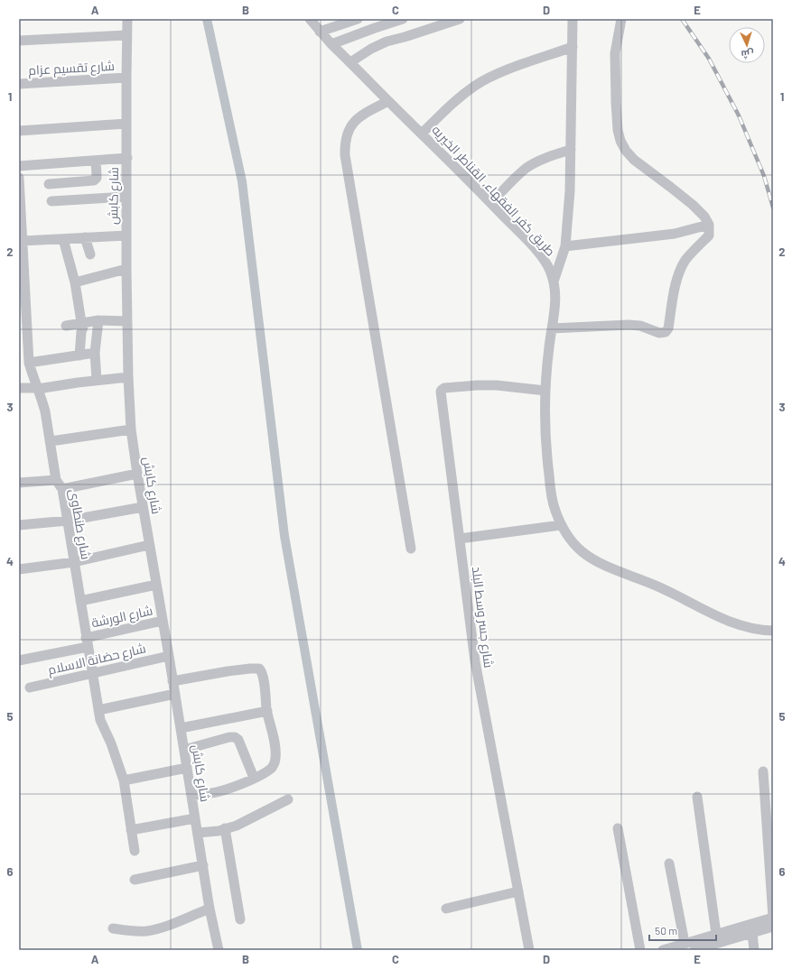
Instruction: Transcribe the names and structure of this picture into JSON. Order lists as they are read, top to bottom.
{
  "streets": {
    "street": [
      "شارع تقسيم عزام",
      "طريق كفر الفقهاء, القناطر الخيريه",
      "شارع كابش",
      "شارع طنطاوى",
      "شارع الورشة",
      "شارع جسر وسط البلد",
      "شارع حضانة الاسلام"
    ]
  },
  "crossings": [
    ["شارع تقسيم عزام", "شارع كابش"],
    ["طريق كفر الفقهاء, القناطر الخيريه", "شارع جسر وسط البلد"],
    ["شارع كابش", "شارع الورشة"],
    ["شارع كابش", "شارع حضانة الاسلام"],
    ["شارع طنطاوى", "شارع الورشة"],
    ["شارع طنطاوى", "شارع حضانة الاسلام"],
    ["شارع الورشة", "شارع حضانة الاسلام"]
  ],
  "scale_bar": "50 m",
  "north": "bottom",
  "grid": {
    "columns": [
      "A",
      "B",
      "C",
      "D",
      "E"
    ],
    "rows": [
      "1",
      "2",
      "3",
      "4",
      "5",
      "6"
    ]
  }
}
